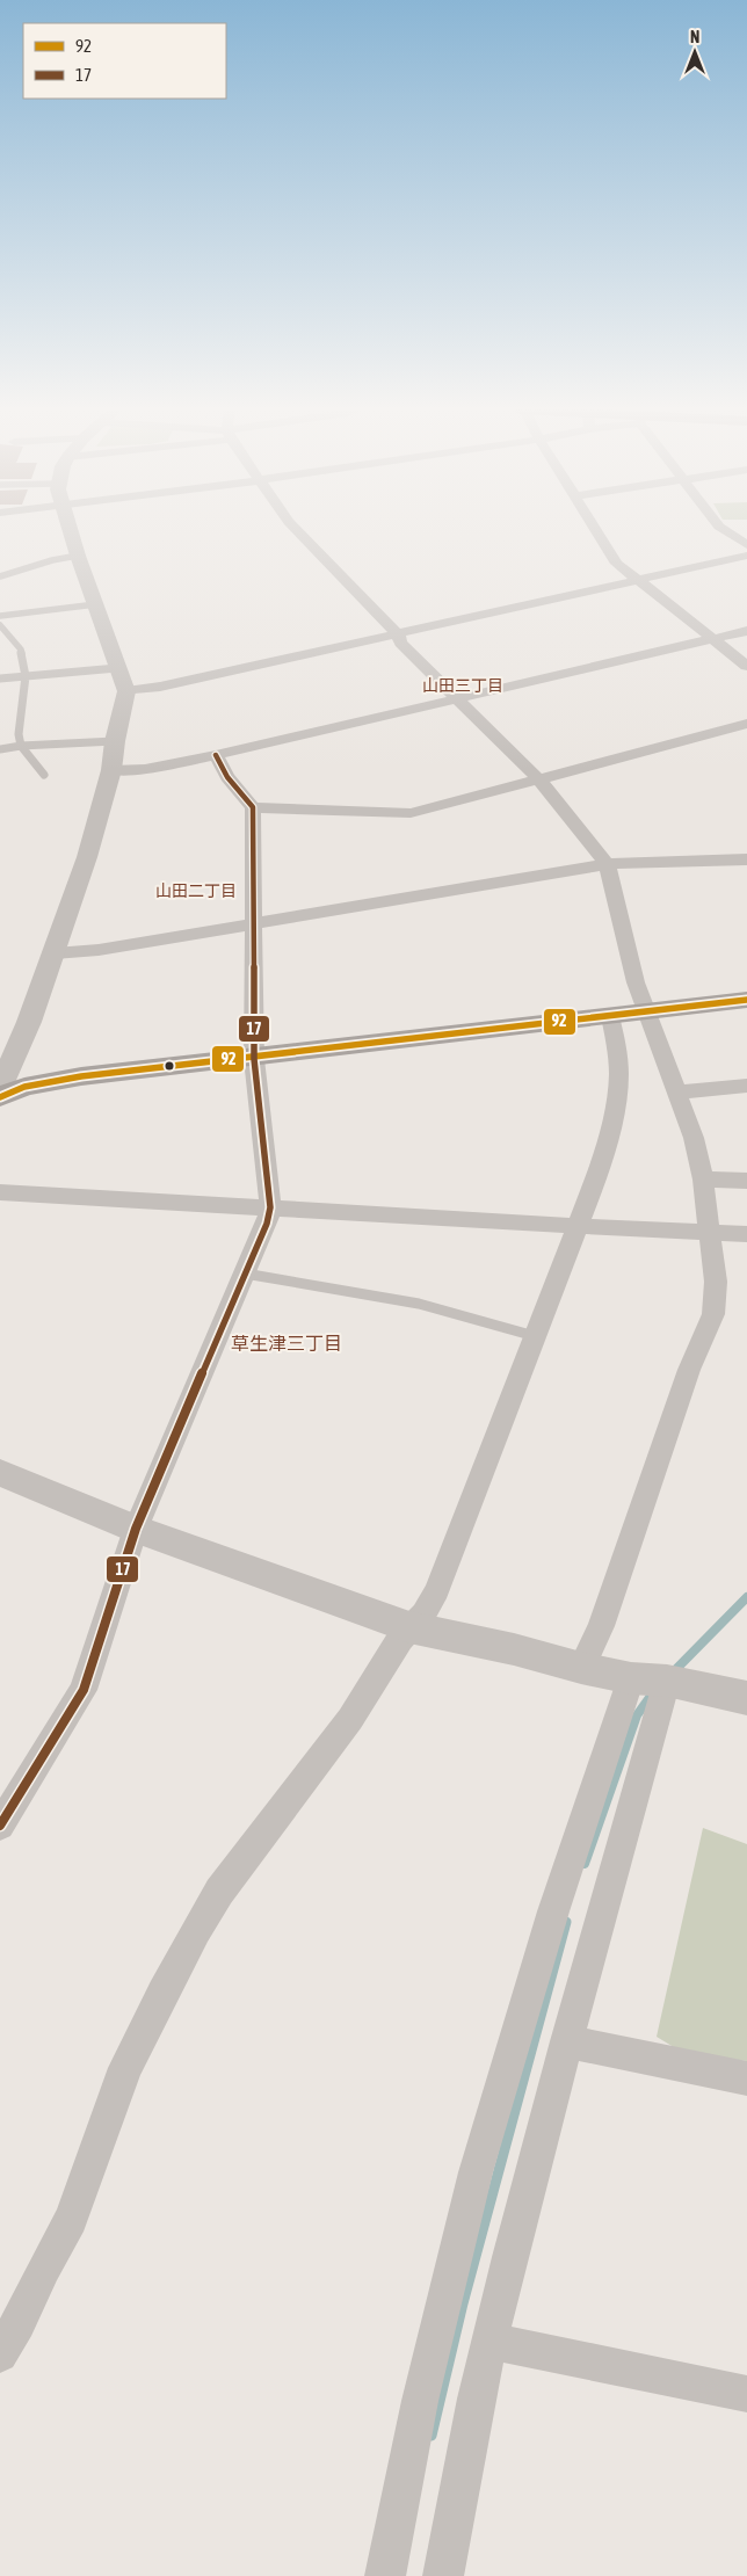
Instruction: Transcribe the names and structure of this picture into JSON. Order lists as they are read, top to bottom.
{
  "districts": ["山田三丁目", "山田二丁目", "草生津三丁目"],
  "lines": ["transit line 17", "transit line 92"],
  "legend": ["92", "17"],
  "north": "top"
}
